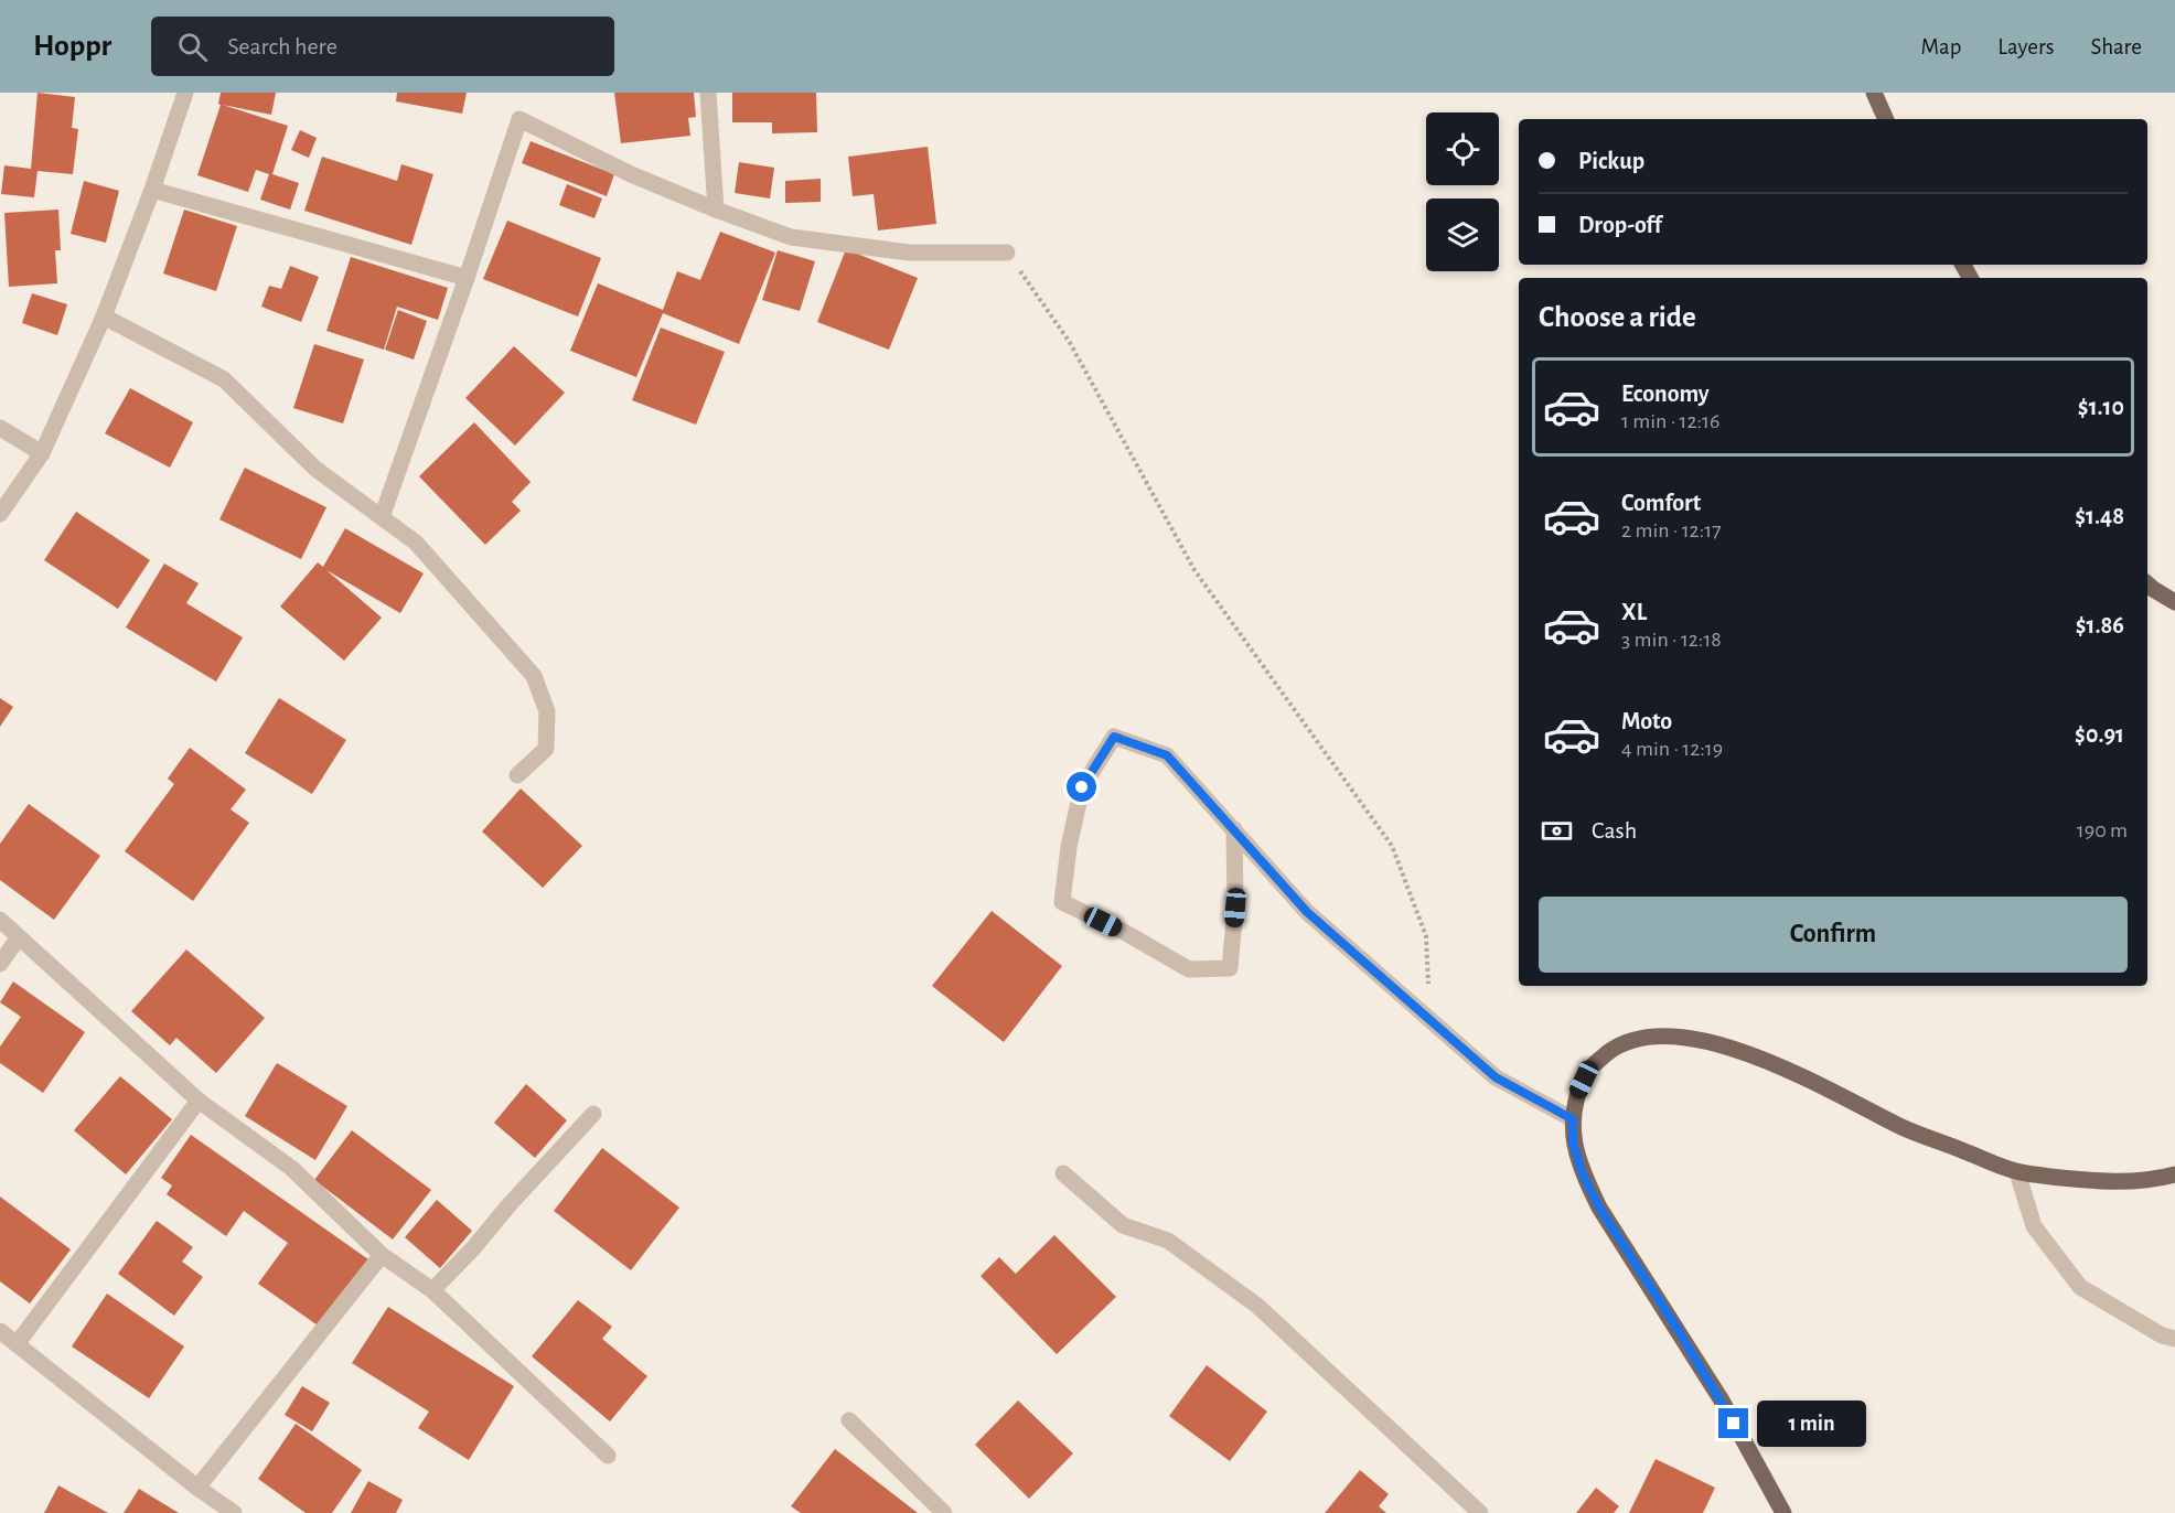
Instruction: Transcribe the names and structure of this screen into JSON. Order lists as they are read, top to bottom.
{
  "page": {
    "header": "Hoppr",
    "search": "Search here",
    "nav": ["Map", "Layers", "Share"],
    "banner": ["Pickup", "Drop-off"],
    "heading": "Choose a ride",
    "list": [
      {
        "name": "Economy",
        "note": "1 min · 12:16",
        "value": "$1.10"
      },
      {
        "name": "Comfort",
        "note": "2 min · 12:17",
        "value": "$1.48"
      },
      {
        "name": "XL",
        "note": "3 min · 12:18",
        "value": "$1.86"
      },
      {
        "name": "Moto",
        "note": "4 min · 12:19",
        "value": "$0.91"
      }
    ],
    "pay": ["Cash", "190 m"],
    "buttons": "Confirm",
    "bubble": "1 min"
  }
}
